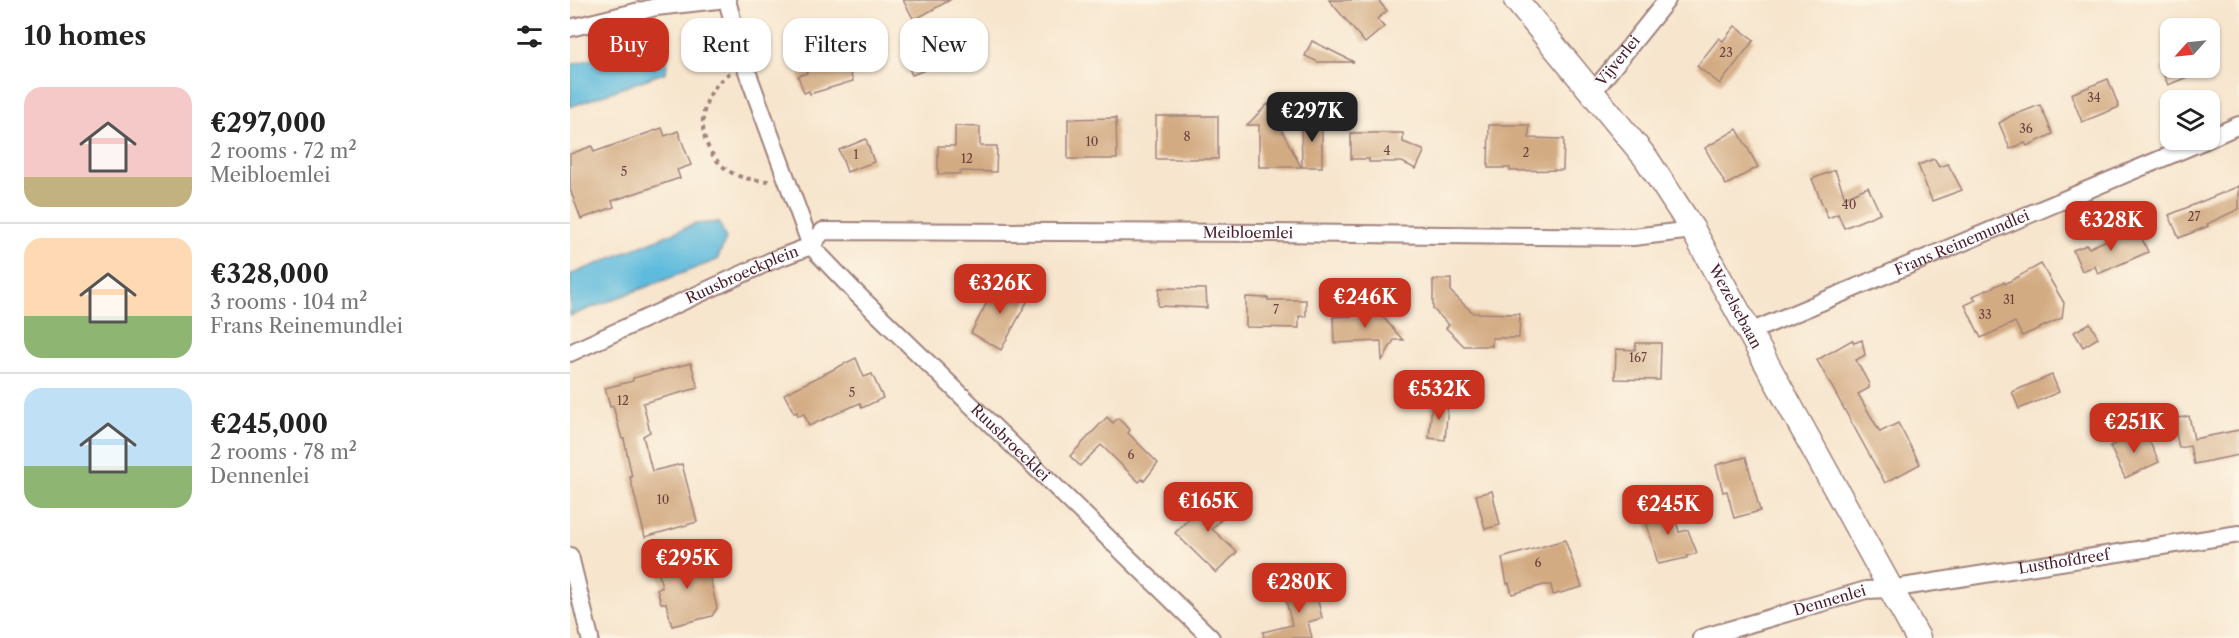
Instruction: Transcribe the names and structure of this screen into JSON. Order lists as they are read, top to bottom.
{
  "streets": {
    "street": [
      "Vijverlei",
      "Meibloemlei",
      "Frans Reinemundlei",
      "Ruusbroeckplein",
      "Wezelsebaan",
      "Ruusbroecklei",
      "Lusthofdreef",
      "Dennenlei"
    ]
  },
  "crossings": [
    ["Vijverlei", "Wezelsebaan"],
    ["Meibloemlei", "Ruusbroeckplein"],
    ["Meibloemlei", "Wezelsebaan"],
    ["Meibloemlei", "Ruusbroecklei"],
    ["Frans Reinemundlei", "Wezelsebaan"],
    ["Ruusbroeckplein", "Ruusbroecklei"],
    ["Wezelsebaan", "Lusthofdreef"],
    ["Wezelsebaan", "Dennenlei"],
    ["Lusthofdreef", "Dennenlei"]
  ],
  "house_numbers": [
    "23",
    "34",
    "36",
    "8",
    "10",
    "4",
    "2",
    "1",
    "12",
    "5",
    "40",
    "27",
    "31",
    "7",
    "33",
    "167",
    "5",
    "12",
    "6",
    "10",
    "6"
  ],
  "north": "bottom left",
  "page": {
    "heading": "10 homes",
    "chip": [
      "Buy",
      "Rent",
      "Filters",
      "New"
    ],
    "list": [
      {
        "name": "€297,000",
        "note": "2 rooms · 72 m² · Meibloemlei"
      },
      {
        "name": "€328,000",
        "note": "3 rooms · 104 m² · Frans Reinemundlei"
      },
      {
        "name": "€245,000",
        "note": "2 rooms · 78 m² · Dennenlei"
      }
    ],
    "price": [
      "€297K",
      "€328K",
      "€326K",
      "€246K",
      "€532K",
      "€251K",
      "€165K",
      "€245K",
      "€295K",
      "€280K"
    ]
  }
}
